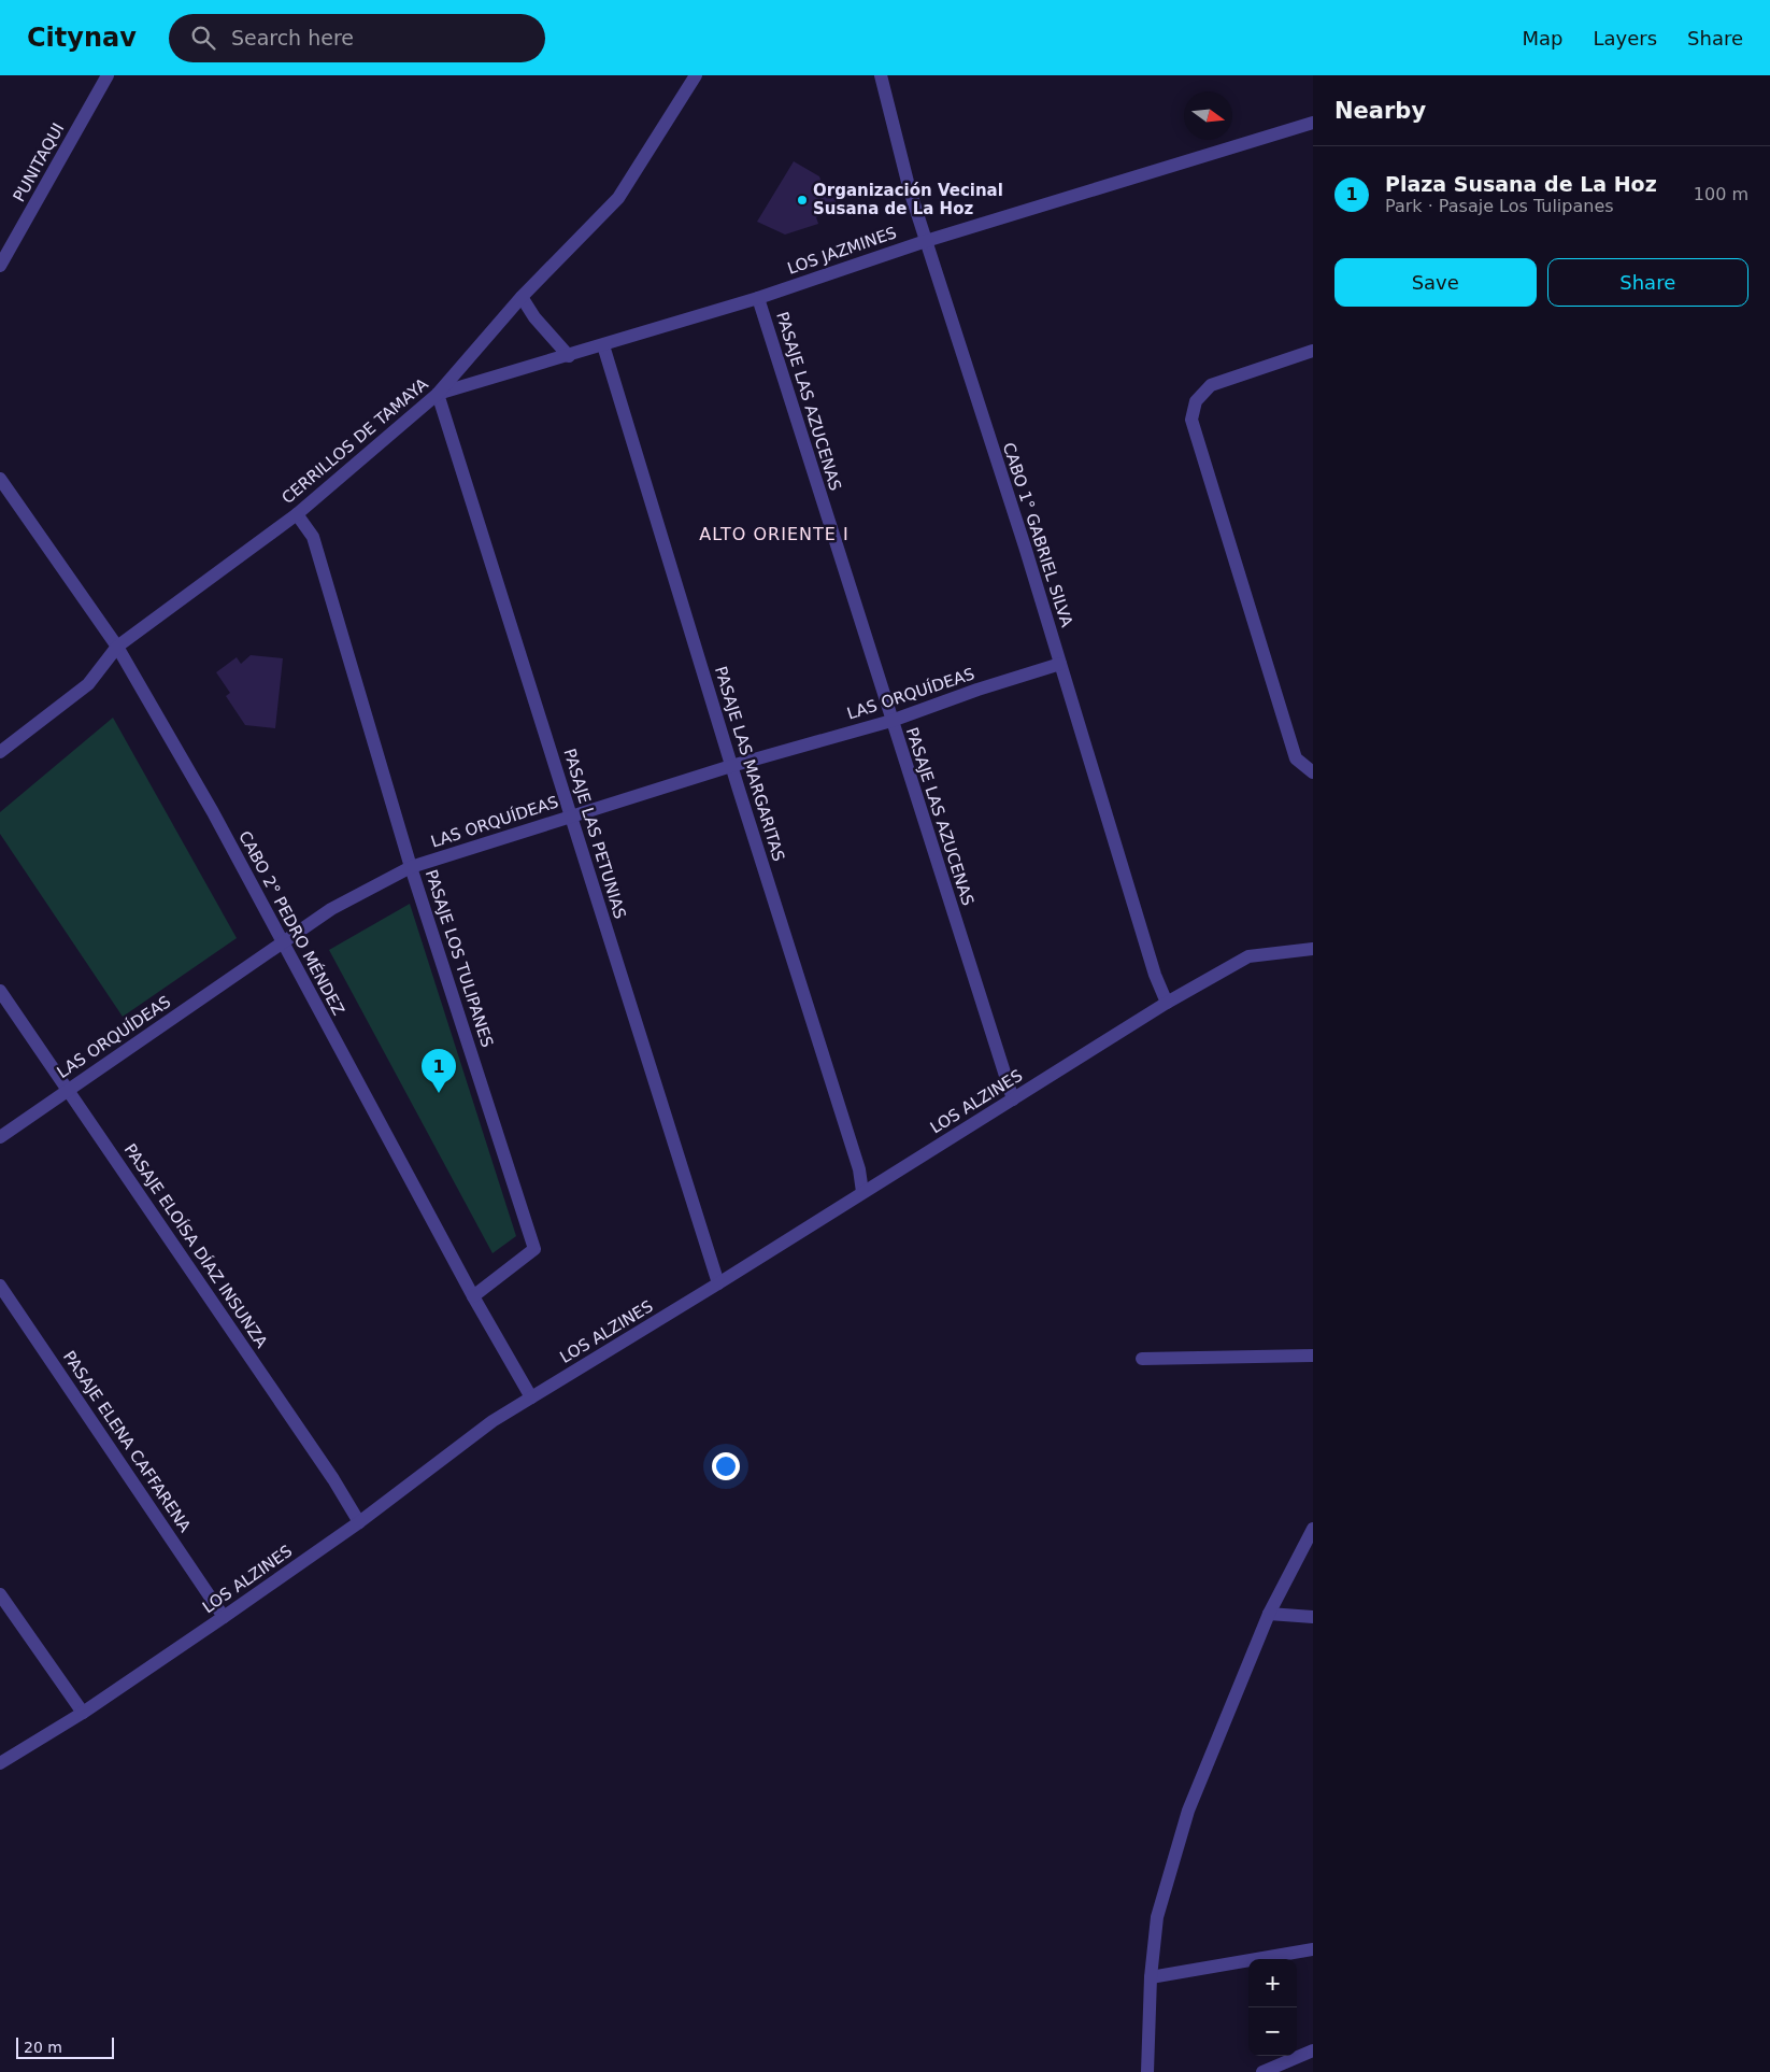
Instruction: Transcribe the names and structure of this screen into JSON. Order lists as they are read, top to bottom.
{
  "streets": {
    "street": [
      "PUNITAQUI",
      "LOS JAZMINES",
      "PASAJE LAS AZUCENAS",
      "CERRILLOS DE TAMAYA",
      "CABO 1° GABRIEL SILVA",
      "LAS ORQUÍDEAS",
      "PASAJE LAS MARGARITAS",
      "PASAJE LAS PETUNIAS",
      "CABO 2° PEDRO MÉNDEZ",
      "PASAJE LOS TULIPANES",
      "LOS ALZINES",
      "PASAJE ELOÍSA DÍAZ INSUNZA",
      "PASAJE ELENA CAFFARENA"
    ]
  },
  "crossings": [
    ["LOS JAZMINES", "PASAJE LAS AZUCENAS"],
    ["LOS JAZMINES", "CERRILLOS DE TAMAYA"],
    ["LOS JAZMINES", "CABO 1° GABRIEL SILVA"],
    ["LOS JAZMINES", "PASAJE LAS MARGARITAS"],
    ["LOS JAZMINES", "PASAJE LAS PETUNIAS"],
    ["PASAJE LAS AZUCENAS", "LAS ORQUÍDEAS"],
    ["PASAJE LAS AZUCENAS", "LOS ALZINES"],
    ["CERRILLOS DE TAMAYA", "PASAJE LAS PETUNIAS"],
    ["CERRILLOS DE TAMAYA", "CABO 2° PEDRO MÉNDEZ"],
    ["CERRILLOS DE TAMAYA", "PASAJE LOS TULIPANES"],
    ["CABO 1° GABRIEL SILVA", "LAS ORQUÍDEAS"],
    ["CABO 1° GABRIEL SILVA", "LOS ALZINES"],
    ["LAS ORQUÍDEAS", "PASAJE LAS MARGARITAS"],
    ["LAS ORQUÍDEAS", "PASAJE LAS PETUNIAS"],
    ["LAS ORQUÍDEAS", "CABO 2° PEDRO MÉNDEZ"],
    ["LAS ORQUÍDEAS", "PASAJE LOS TULIPANES"],
    ["LAS ORQUÍDEAS", "PASAJE ELOÍSA DÍAZ INSUNZA"],
    ["PASAJE LAS MARGARITAS", "LOS ALZINES"],
    ["PASAJE LAS PETUNIAS", "LOS ALZINES"],
    ["CABO 2° PEDRO MÉNDEZ", "PASAJE LOS TULIPANES"],
    ["CABO 2° PEDRO MÉNDEZ", "LOS ALZINES"],
    ["LOS ALZINES", "PASAJE ELOÍSA DÍAZ INSUNZA"],
    ["LOS ALZINES", "PASAJE ELENA CAFFARENA"]
  ],
  "districts": ["ALTO ORIENTE I"],
  "places": ["Organización Vecinal Susana de La Hoz"],
  "scale_bar": "20 m",
  "north": "right",
  "page": {
    "header": "Citynav",
    "search": "Search here",
    "nav": ["Map", "Layers", "Share"],
    "heading": "Nearby",
    "list": [
      {
        "mark": "1",
        "name": "Plaza Susana de La Hoz",
        "note": "Park · Pasaje Los Tulipanes",
        "value": "100 m"
      }
    ],
    "buttons": ["Save", "Share"],
    "pins": "1",
    "map_buttons": ["+", "−"],
    "scale": "20 m"
  }
}
